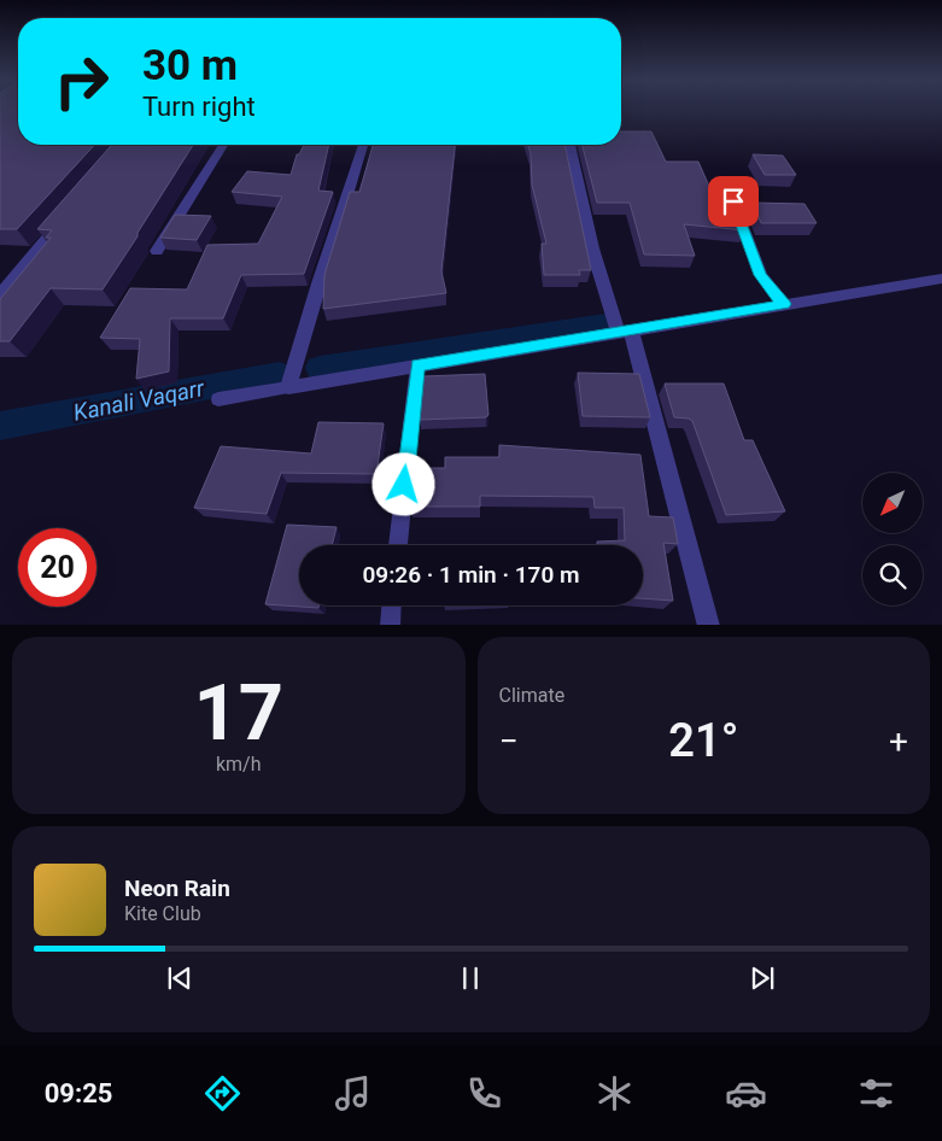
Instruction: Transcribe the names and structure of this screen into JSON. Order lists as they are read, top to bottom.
{
  "water": ["Kanali Vaqarr"],
  "north": "bottom left",
  "page": {
    "turn": ["30 m", "Turn right"],
    "limit": "20",
    "trip": "09:26 · 1 min · 170 m",
    "tile": [
      ["17", "km/h"],
      "Climate"
    ],
    "heat": ["−", "21°", "+"],
    "song": ["Neon Rain", "Kite Club"],
    "tabs": "09:25"
  }
}
